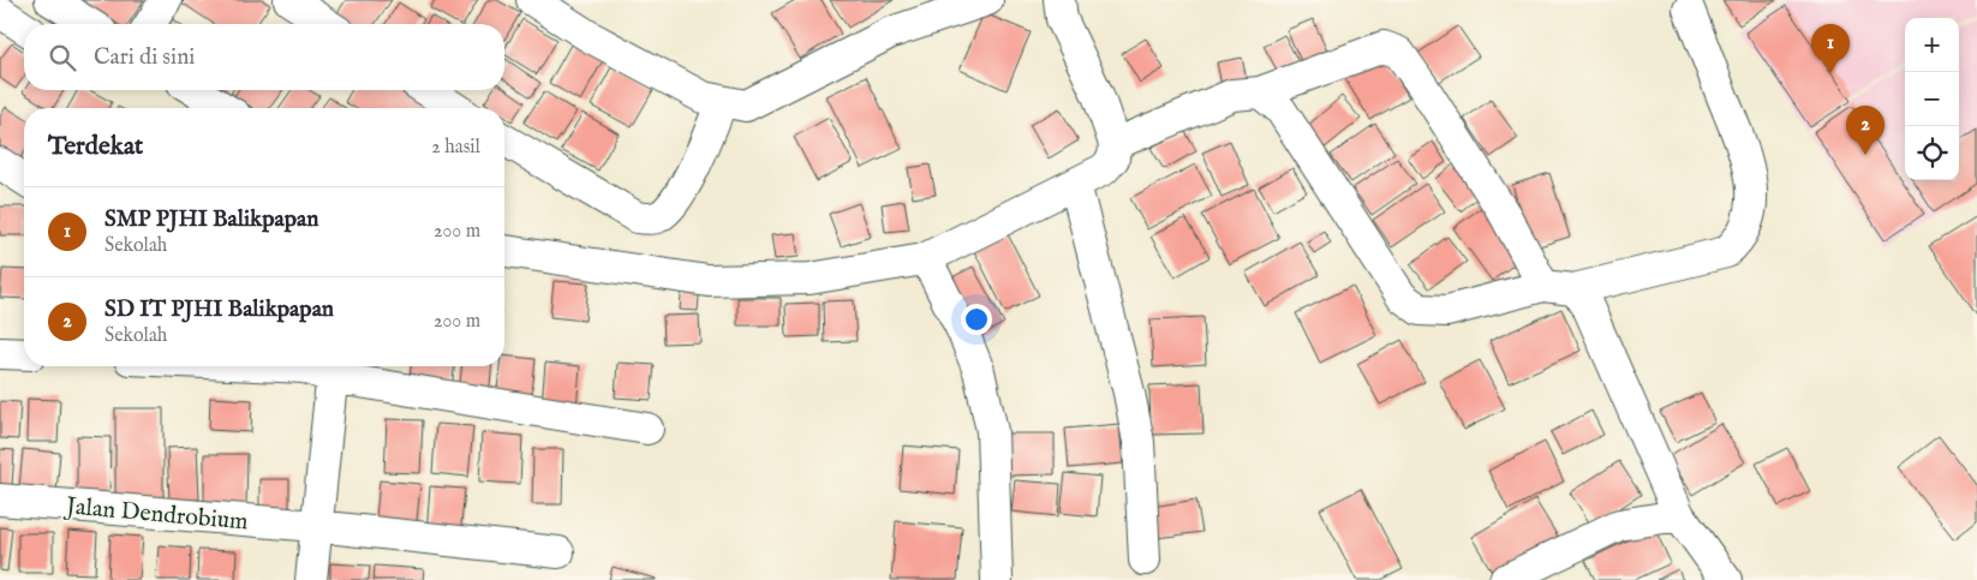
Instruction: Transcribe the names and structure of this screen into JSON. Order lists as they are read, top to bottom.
{
  "streets": {
    "street": ["Jalan Dendrobium"]
  },
  "page": {
    "map_buttons": ["+", "−"],
    "pins": ["1", "2"],
    "search": "Cari di sini",
    "heading": ["Terdekat", "2 hasil"],
    "list": [
      {
        "mark": "1",
        "name": "SMP PJHI Balikpapan",
        "note": "Sekolah",
        "value": "200 m"
      },
      {
        "mark": "2",
        "name": "SD IT PJHI Balikpapan",
        "note": "Sekolah",
        "value": "200 m"
      }
    ]
  }
}
